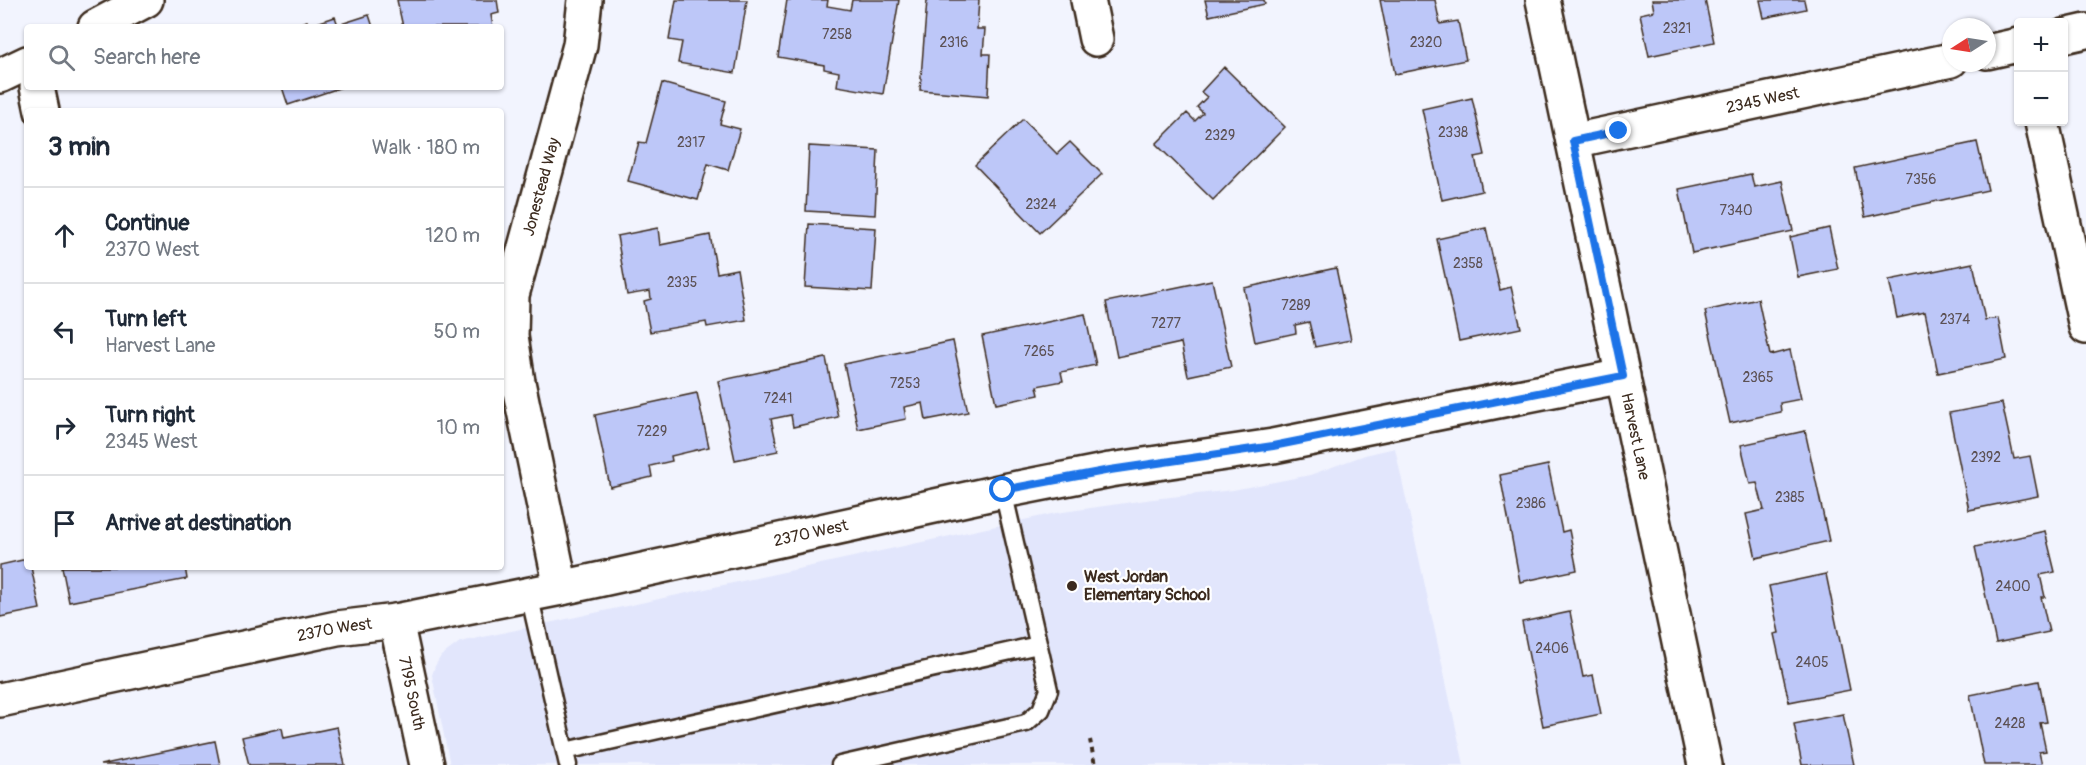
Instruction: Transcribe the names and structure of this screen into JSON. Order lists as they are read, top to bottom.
{
  "streets": {
    "street": [
      "2345 West",
      "Jonestead Way",
      "Harvest Lane",
      "2370 West",
      "7195 South"
    ]
  },
  "crossings": [
    ["2345 West", "Harvest Lane"],
    ["Jonestead Way", "2370 West"],
    ["Harvest Lane", "2370 West"],
    ["2370 West", "7195 South"]
  ],
  "places": ["West Jordan Elementary School"],
  "house_numbers": [
    "2321",
    "7258",
    "2316",
    "2320",
    "2338",
    "2329",
    "2317",
    "7356",
    "2324",
    "7340",
    "2358",
    "2335",
    "7289",
    "2374",
    "7277",
    "7265",
    "2365",
    "7253",
    "7241",
    "7229",
    "2392",
    "2385",
    "2386",
    "2400",
    "2406",
    "2405",
    "2428"
  ],
  "north": "left",
  "page": {
    "map_buttons": ["+", "−"],
    "search": "Search here",
    "heading": ["3 min", "Walk · 180 m"],
    "list": [
      ["Continue", "2370 West", "120 m"],
      ["Turn left", "Harvest Lane", "50 m"],
      ["Turn right", "2345 West", "10 m"],
      "Arrive at destination"
    ]
  }
}
